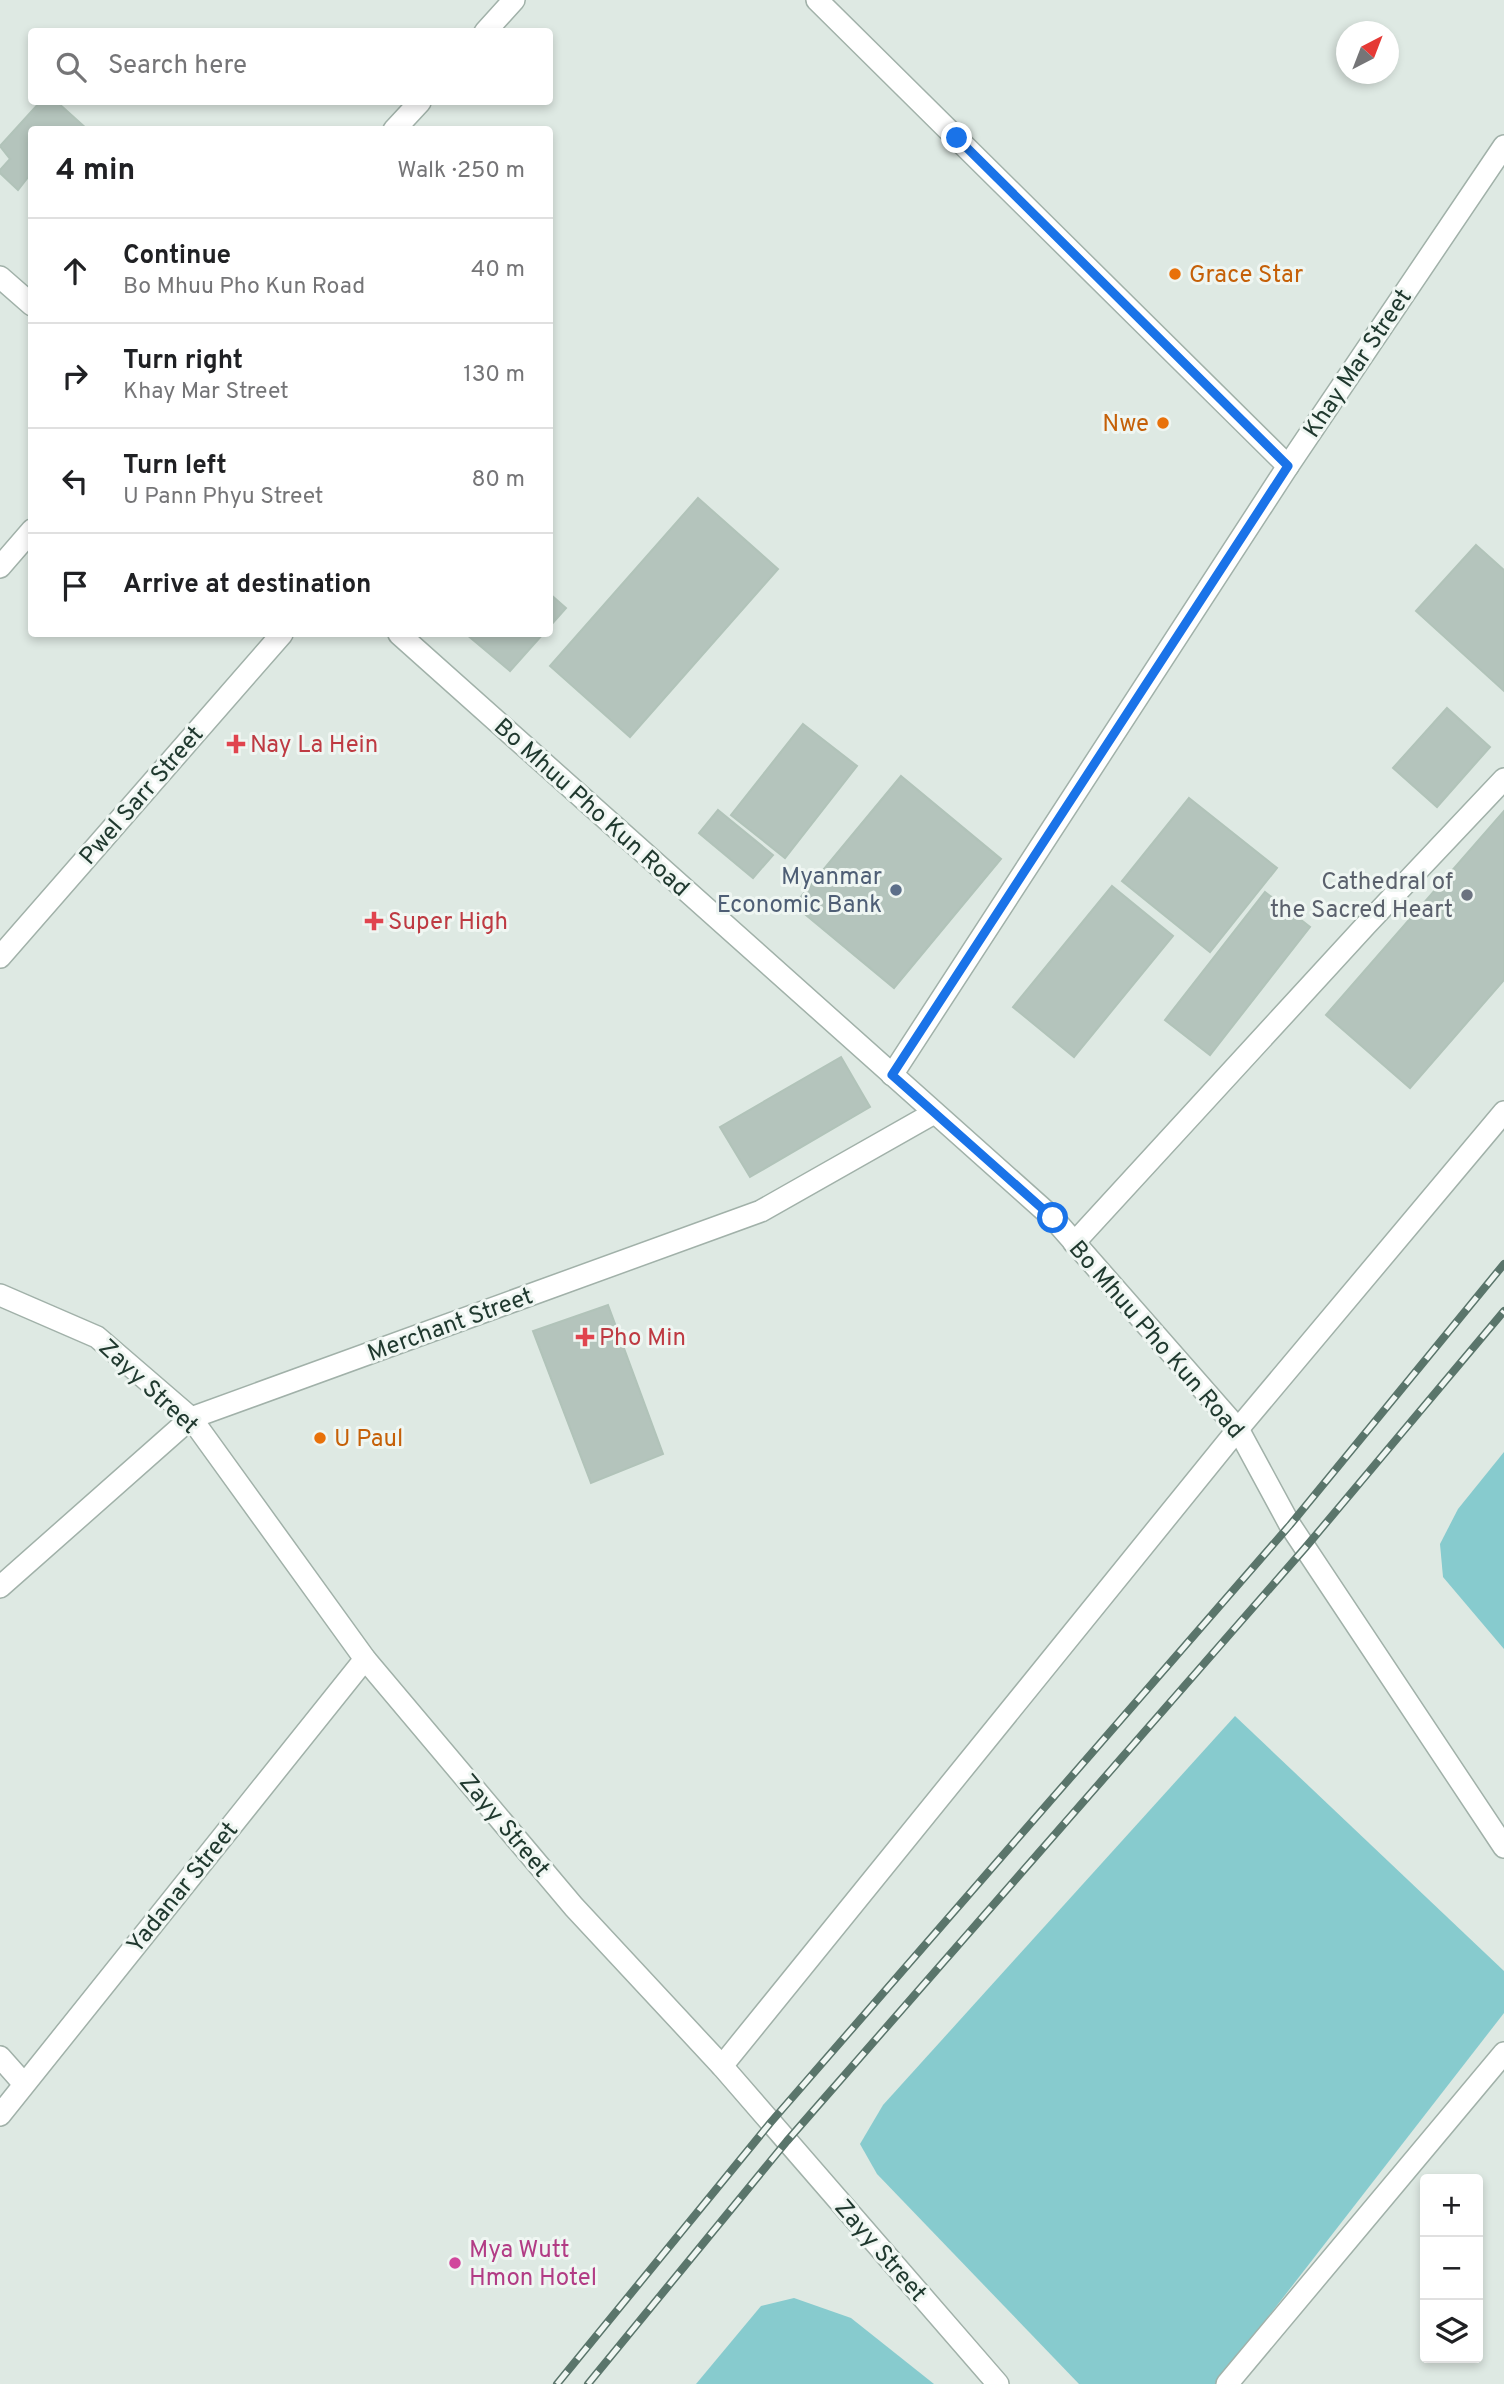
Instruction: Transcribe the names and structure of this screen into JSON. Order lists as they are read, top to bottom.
{
  "streets": {
    "street": [
      "Khay Mar Street",
      "Pwel Sarr Street",
      "Bo Mhuu Pho Kun Road",
      "Merchant Street",
      "Zayy Street",
      "Yadanar Street"
    ]
  },
  "crossings": [
    ["Khay Mar Street", "Bo Mhuu Pho Kun Road"],
    ["Bo Mhuu Pho Kun Road", "Merchant Street"],
    ["Merchant Street", "Zayy Street"],
    ["Zayy Street", "Yadanar Street"]
  ],
  "places": {
    "other": [
      "Grace Star",
      "Nwe",
      "Myanmar Economic Bank",
      "Cathedral of the Sacred Heart",
      "U Paul",
      "Mya Wutt Hmon Hotel"
    ],
    "health": ["Nay La Hein", "Super High", "Pho Min"]
  },
  "north": "top right",
  "page": {
    "search": "Search here",
    "heading": ["4 min", "Walk · 250 m"],
    "list": [
      ["Continue", "Bo Mhuu Pho Kun Road", "40 m"],
      ["Turn right", "Khay Mar Street", "130 m"],
      ["Turn left", "U Pann Phyu Street", "80 m"],
      "Arrive at destination"
    ],
    "map_buttons": ["+", "−"]
  }
}
